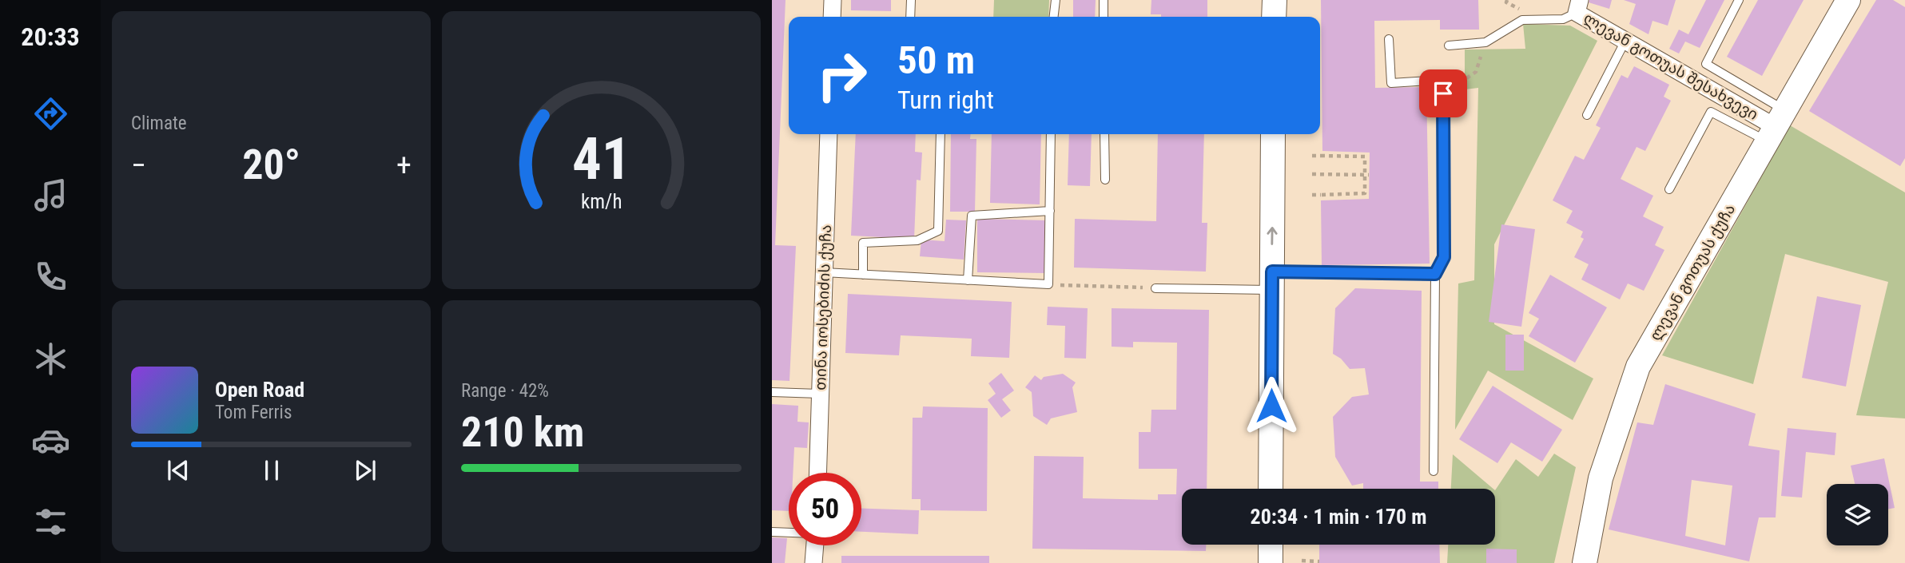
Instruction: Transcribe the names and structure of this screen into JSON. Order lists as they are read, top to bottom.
{
  "streets": {
    "street": ["ლევან გოთუას შესახვევი", "ლევან გოთუას ქუჩა", "თინა იოსებიძის ქუჩა"]
  },
  "crossings": [
    ["ლევან გოთუას შესახვევი", "ლევან გოთუას ქუჩა"]
  ],
  "page": {
    "tabs": "20:33",
    "tile": [
      "Climate",
      ["Range · 42%", "210 km"]
    ],
    "turn": ["50 m", "Turn right"],
    "heat": ["−", "20°", "+"],
    "song": ["Open Road", "Tom Ferris"],
    "limit": "50",
    "trip": "20:34 · 1 min · 170 m",
    "gauge": ["41", "km/h"]
  }
}
